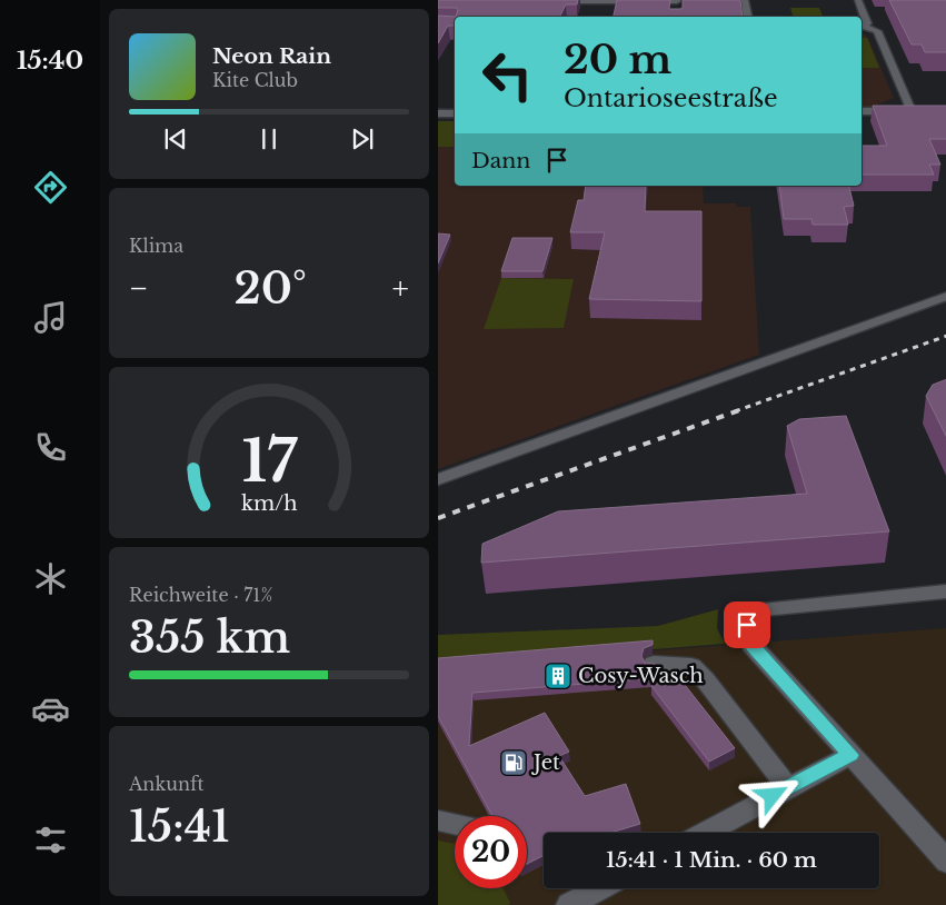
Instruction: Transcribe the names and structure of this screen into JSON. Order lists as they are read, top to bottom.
{
  "places": {
    "building": ["Cosy-Wasch"],
    "fuel station": ["Jet"]
  },
  "page": {
    "tabs": "15:40",
    "turn": ["20 m", "Ontarioseestraße"],
    "song": ["Neon Rain", "Kite Club"],
    "then": "Dann",
    "tile": [
      "Klima",
      ["Reichweite · 71%", "355 km"],
      ["Ankunft", "15:41"]
    ],
    "heat": ["−", "20°", "+"],
    "limit": "20",
    "trip": "15:41 · 1 Min. · 60 m",
    "gauge": ["17", "km/h"]
  }
}
